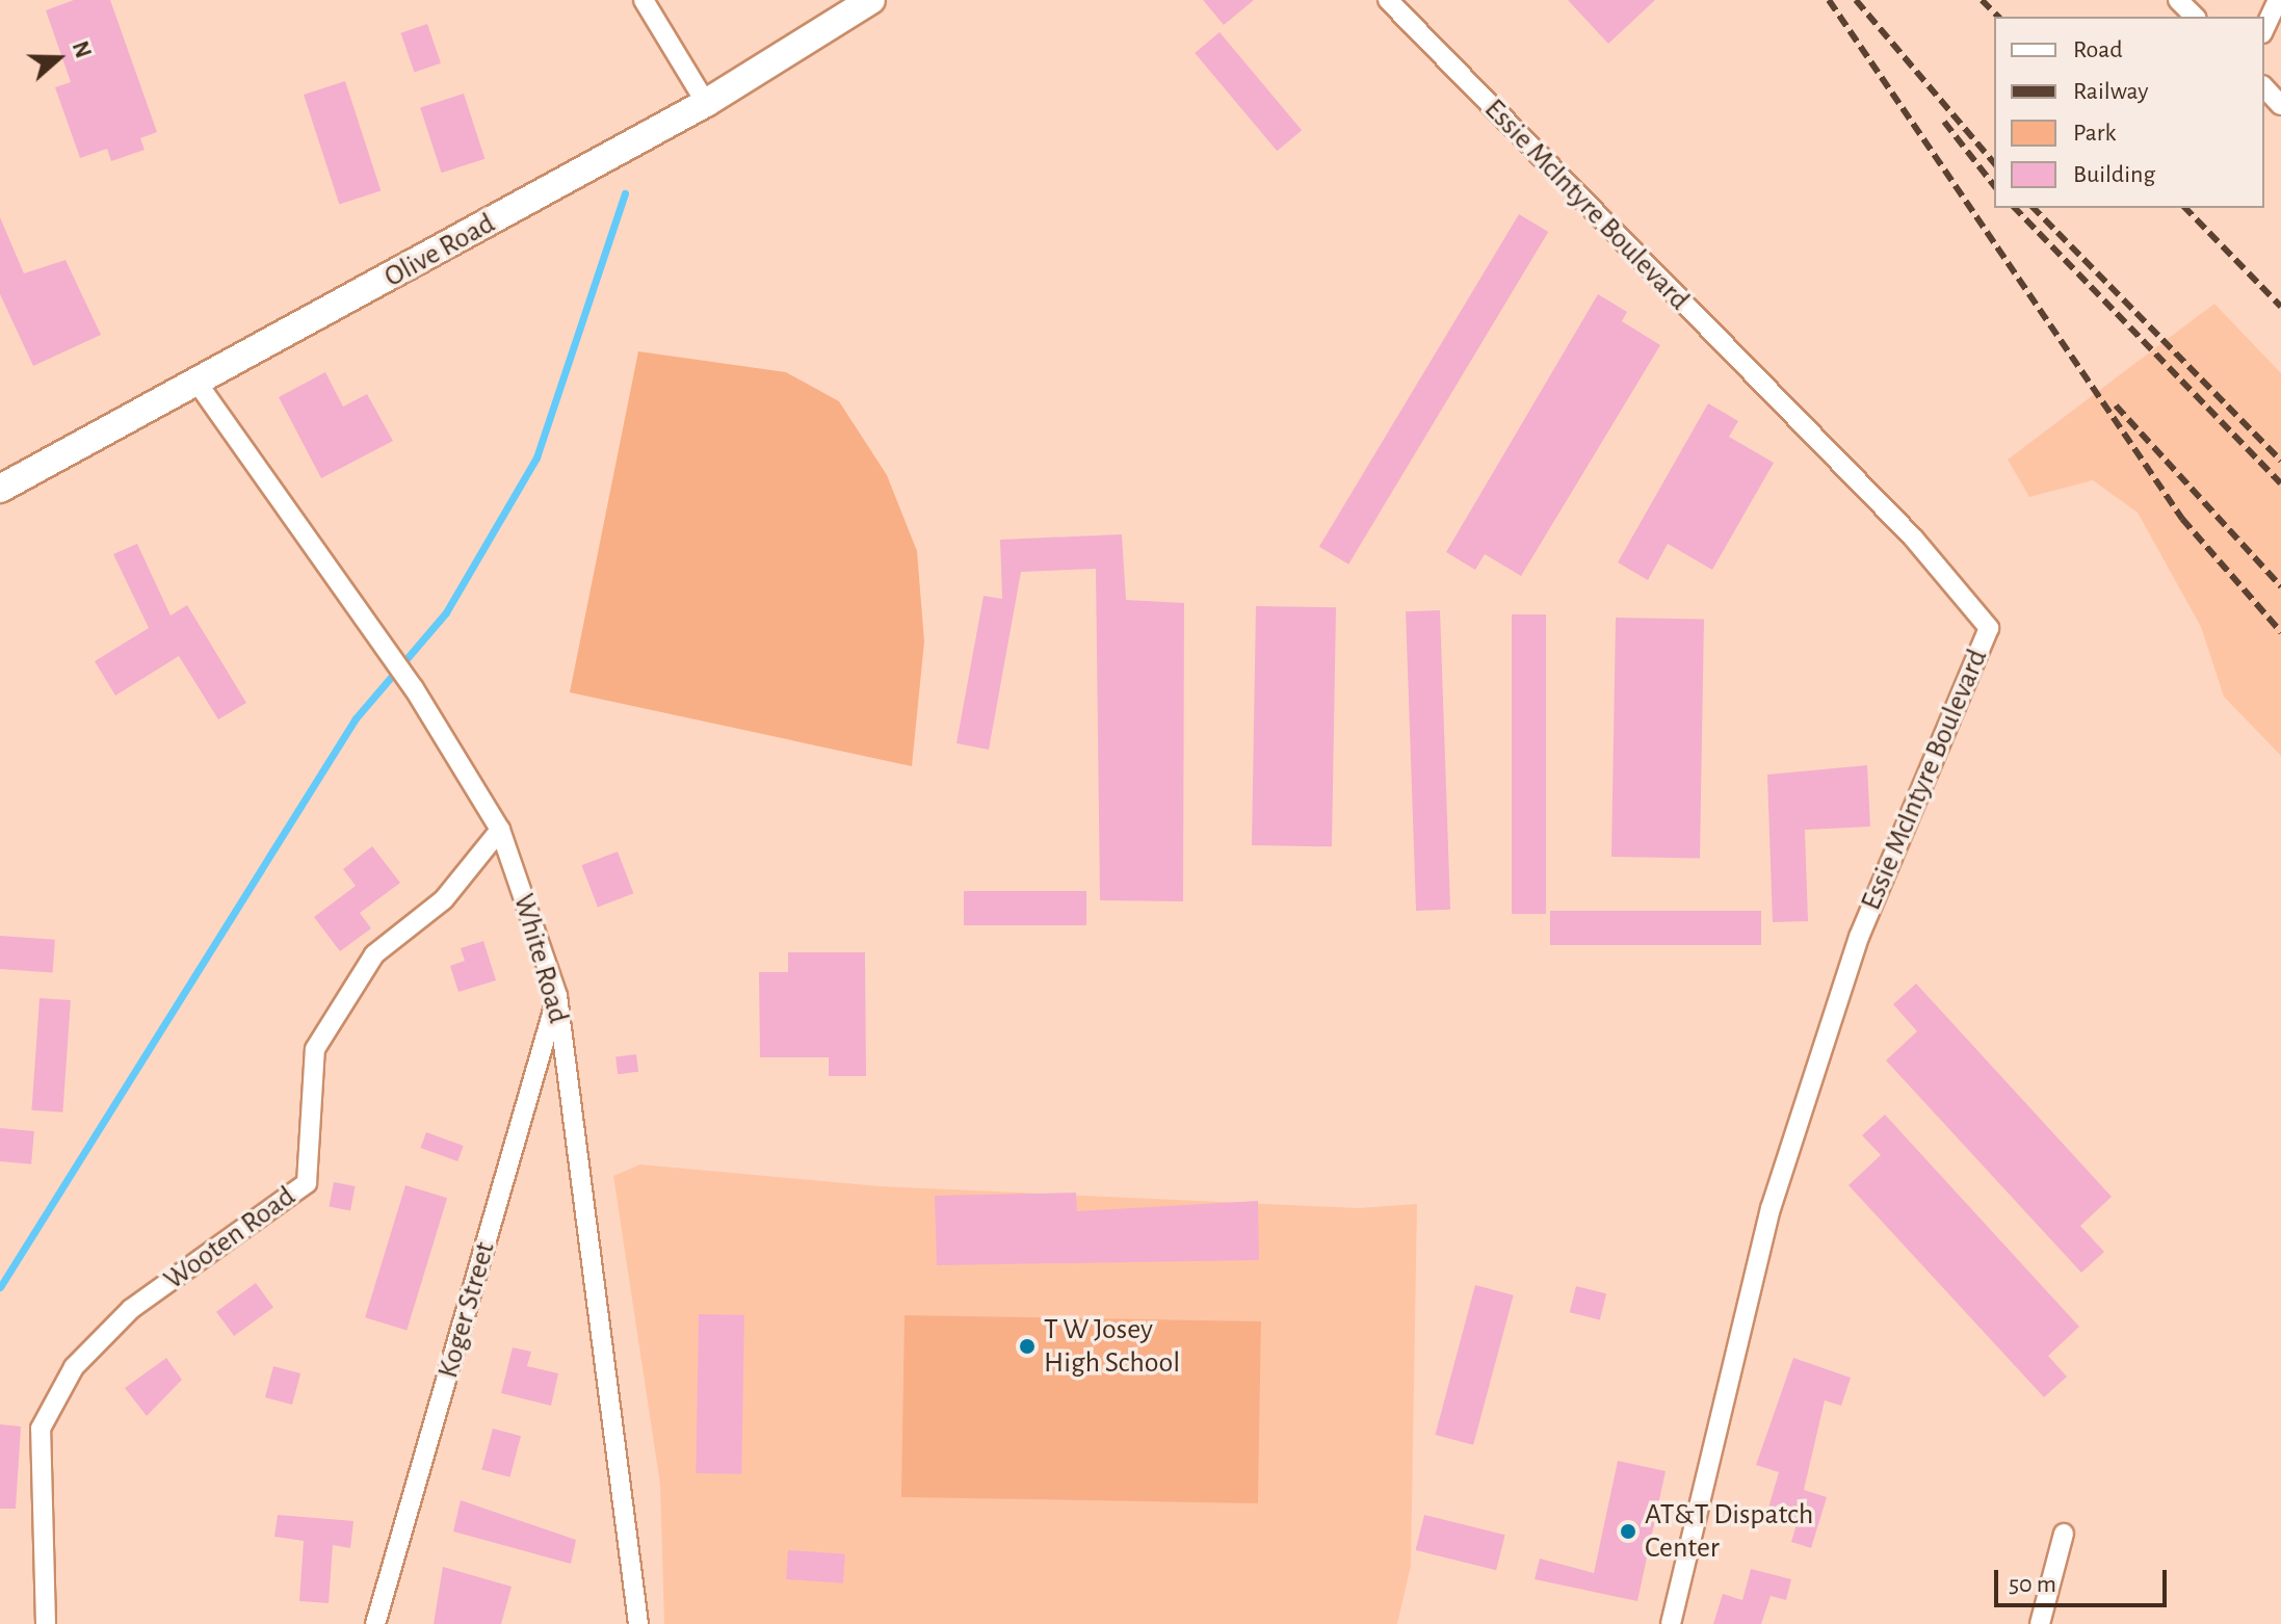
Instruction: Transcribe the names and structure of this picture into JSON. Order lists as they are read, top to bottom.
{
  "streets": {
    "street": [
      "Essie McIntyre Boulevard",
      "Olive Road",
      "White Road",
      "Wooten Road",
      "Koger Street"
    ]
  },
  "crossings": [
    ["Olive Road", "White Road"],
    ["White Road", "Wooten Road"],
    ["White Road", "Koger Street"]
  ],
  "places": ["T W Josey High School", "AT&T Dispatch Center"],
  "legend": [
    "Road",
    "Railway",
    "Park",
    "Building"
  ],
  "scale_bar": "50 m",
  "north": "right"
}
